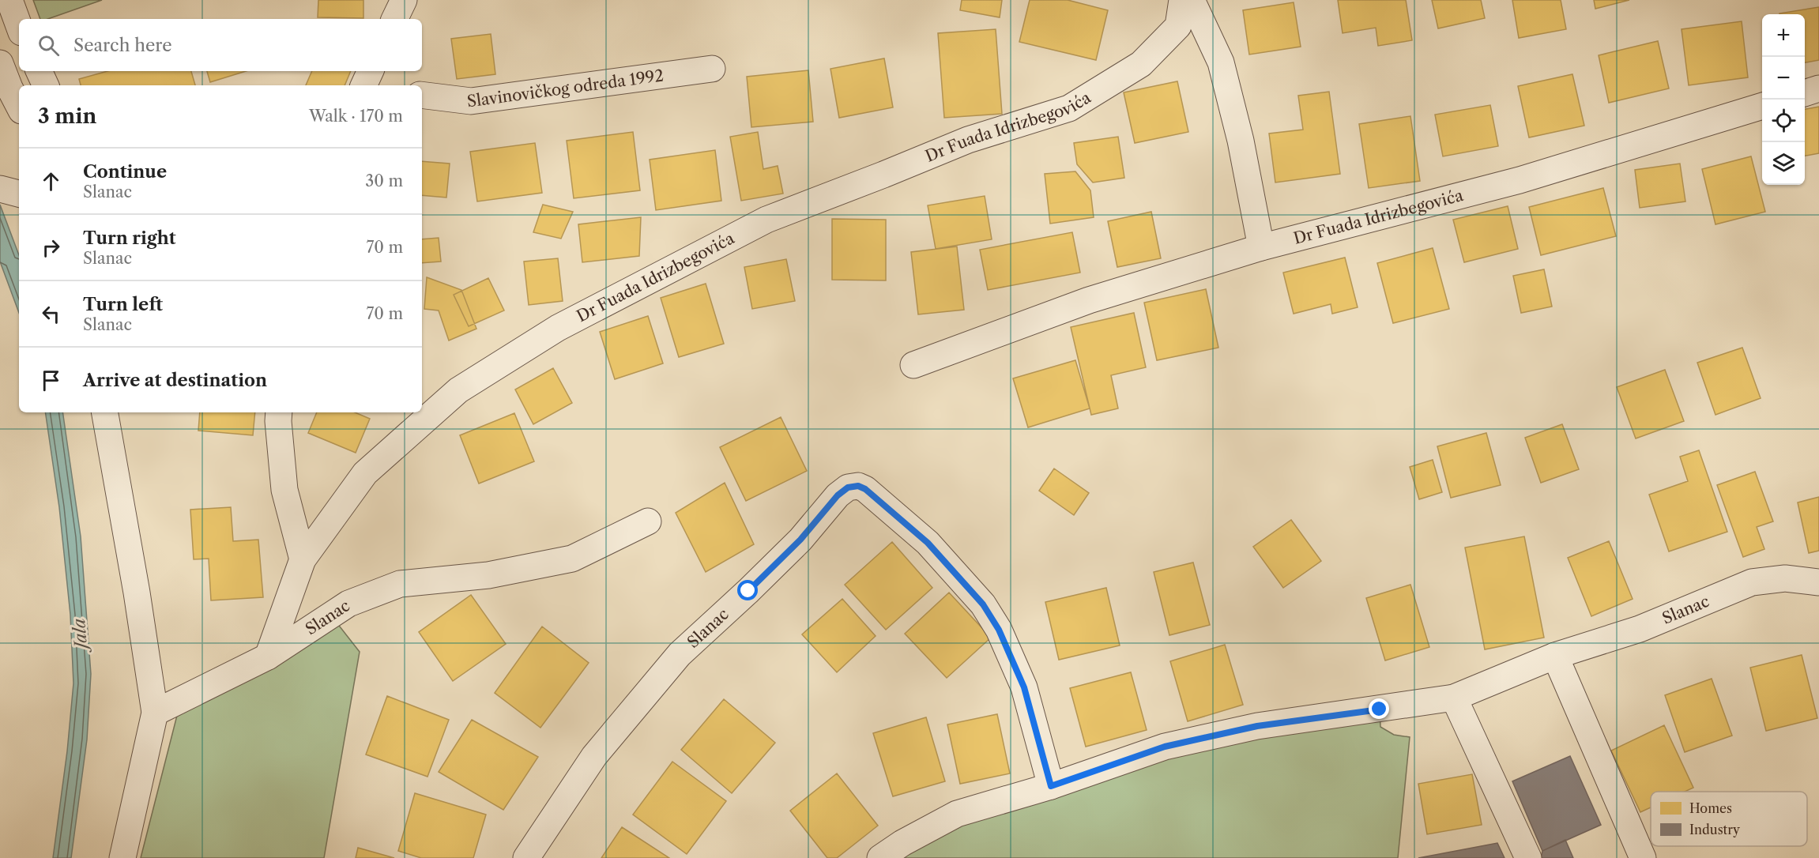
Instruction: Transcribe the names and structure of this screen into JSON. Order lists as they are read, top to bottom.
{
  "streets": {
    "street": ["Slavinovičkog odreda 1992", "Dr Fuada Idrizbegovića", "Slanac"]
  },
  "crossings": [
    ["Dr Fuada Idrizbegovića", "Slanac"]
  ],
  "water": ["Jala"],
  "legend": ["Homes", "Industry"],
  "page": {
    "map_buttons": ["+", "−"],
    "search": "Search here",
    "heading": ["3 min", "Walk · 170 m"],
    "list": [
      ["Continue", "Slanac", "30 m"],
      ["Turn right", "Slanac", "70 m"],
      ["Turn left", "Slanac", "70 m"],
      "Arrive at destination"
    ]
  }
}
